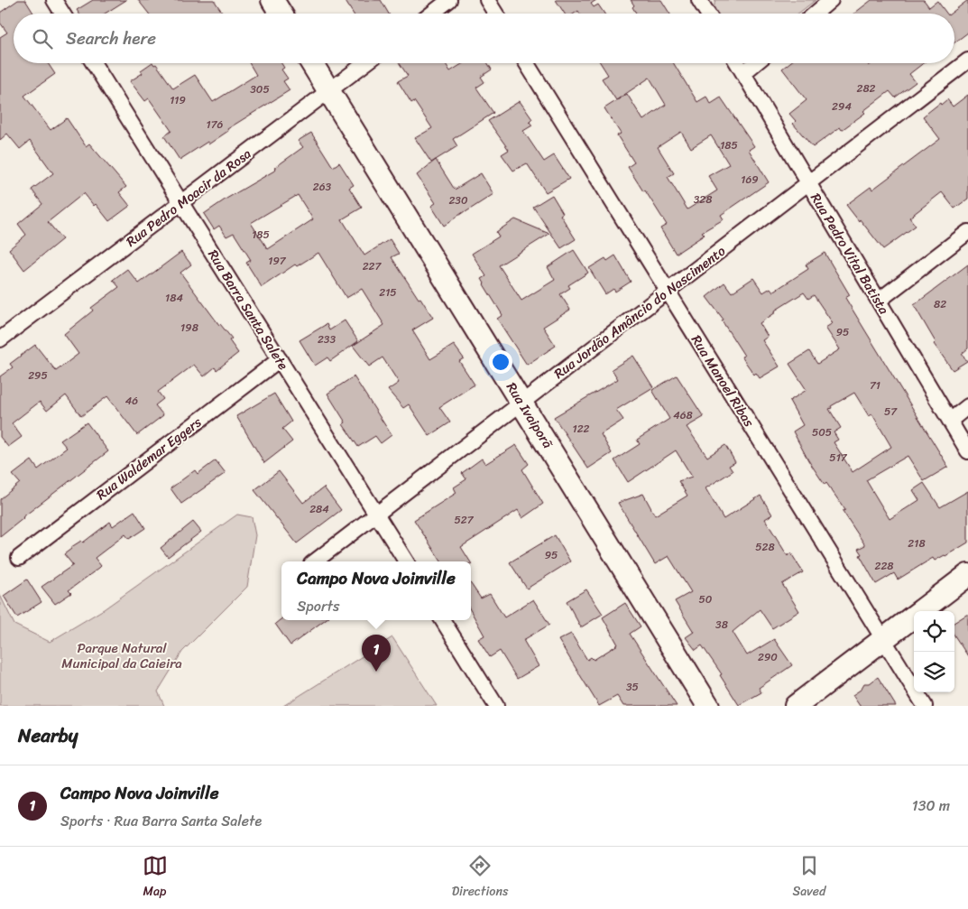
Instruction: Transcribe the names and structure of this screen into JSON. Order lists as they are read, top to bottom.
{
  "streets": {
    "street": [
      "Rua Pedro Moacir da Rosa",
      "Rua Pedro Vital Batista",
      "Rua Barra Santa Salete",
      "Rua Jordão Amâncio do Nascimento",
      "Rua Manoel Ribas",
      "Rua Ivaiporã",
      "Rua Waldemar Eggers"
    ]
  },
  "crossings": [
    ["Rua Pedro Moacir da Rosa", "Rua Barra Santa Salete"],
    ["Rua Pedro Moacir da Rosa", "Rua Ivaiporã"],
    ["Rua Pedro Vital Batista", "Rua Jordão Amâncio do Nascimento"],
    ["Rua Barra Santa Salete", "Rua Jordão Amâncio do Nascimento"],
    ["Rua Barra Santa Salete", "Rua Waldemar Eggers"],
    ["Rua Jordão Amâncio do Nascimento", "Rua Manoel Ribas"],
    ["Rua Jordão Amâncio do Nascimento", "Rua Ivaiporã"]
  ],
  "parks": ["Parque Natural Municipal da Caieira"],
  "house_numbers": [
    "282",
    "305",
    "119",
    "294",
    "176",
    "185",
    "169",
    "263",
    "328",
    "230",
    "185",
    "197",
    "227",
    "215",
    "184",
    "82",
    "198",
    "95",
    "233",
    "295",
    "71",
    "46",
    "57",
    "468",
    "122",
    "505",
    "517",
    "284",
    "527",
    "218",
    "528",
    "95",
    "228",
    "50",
    "38",
    "290",
    "35"
  ],
  "page": {
    "search": "Search here",
    "popup": ["Campo Nova Joinville", "Sports"],
    "pins": "1",
    "heading": "Nearby",
    "list": [
      {
        "mark": "1",
        "name": "Campo Nova Joinville",
        "note": "Sports · Rua Barra Santa Salete",
        "value": "130 m"
      }
    ],
    "nav": ["Map", "Directions", "Saved"]
  }
}
